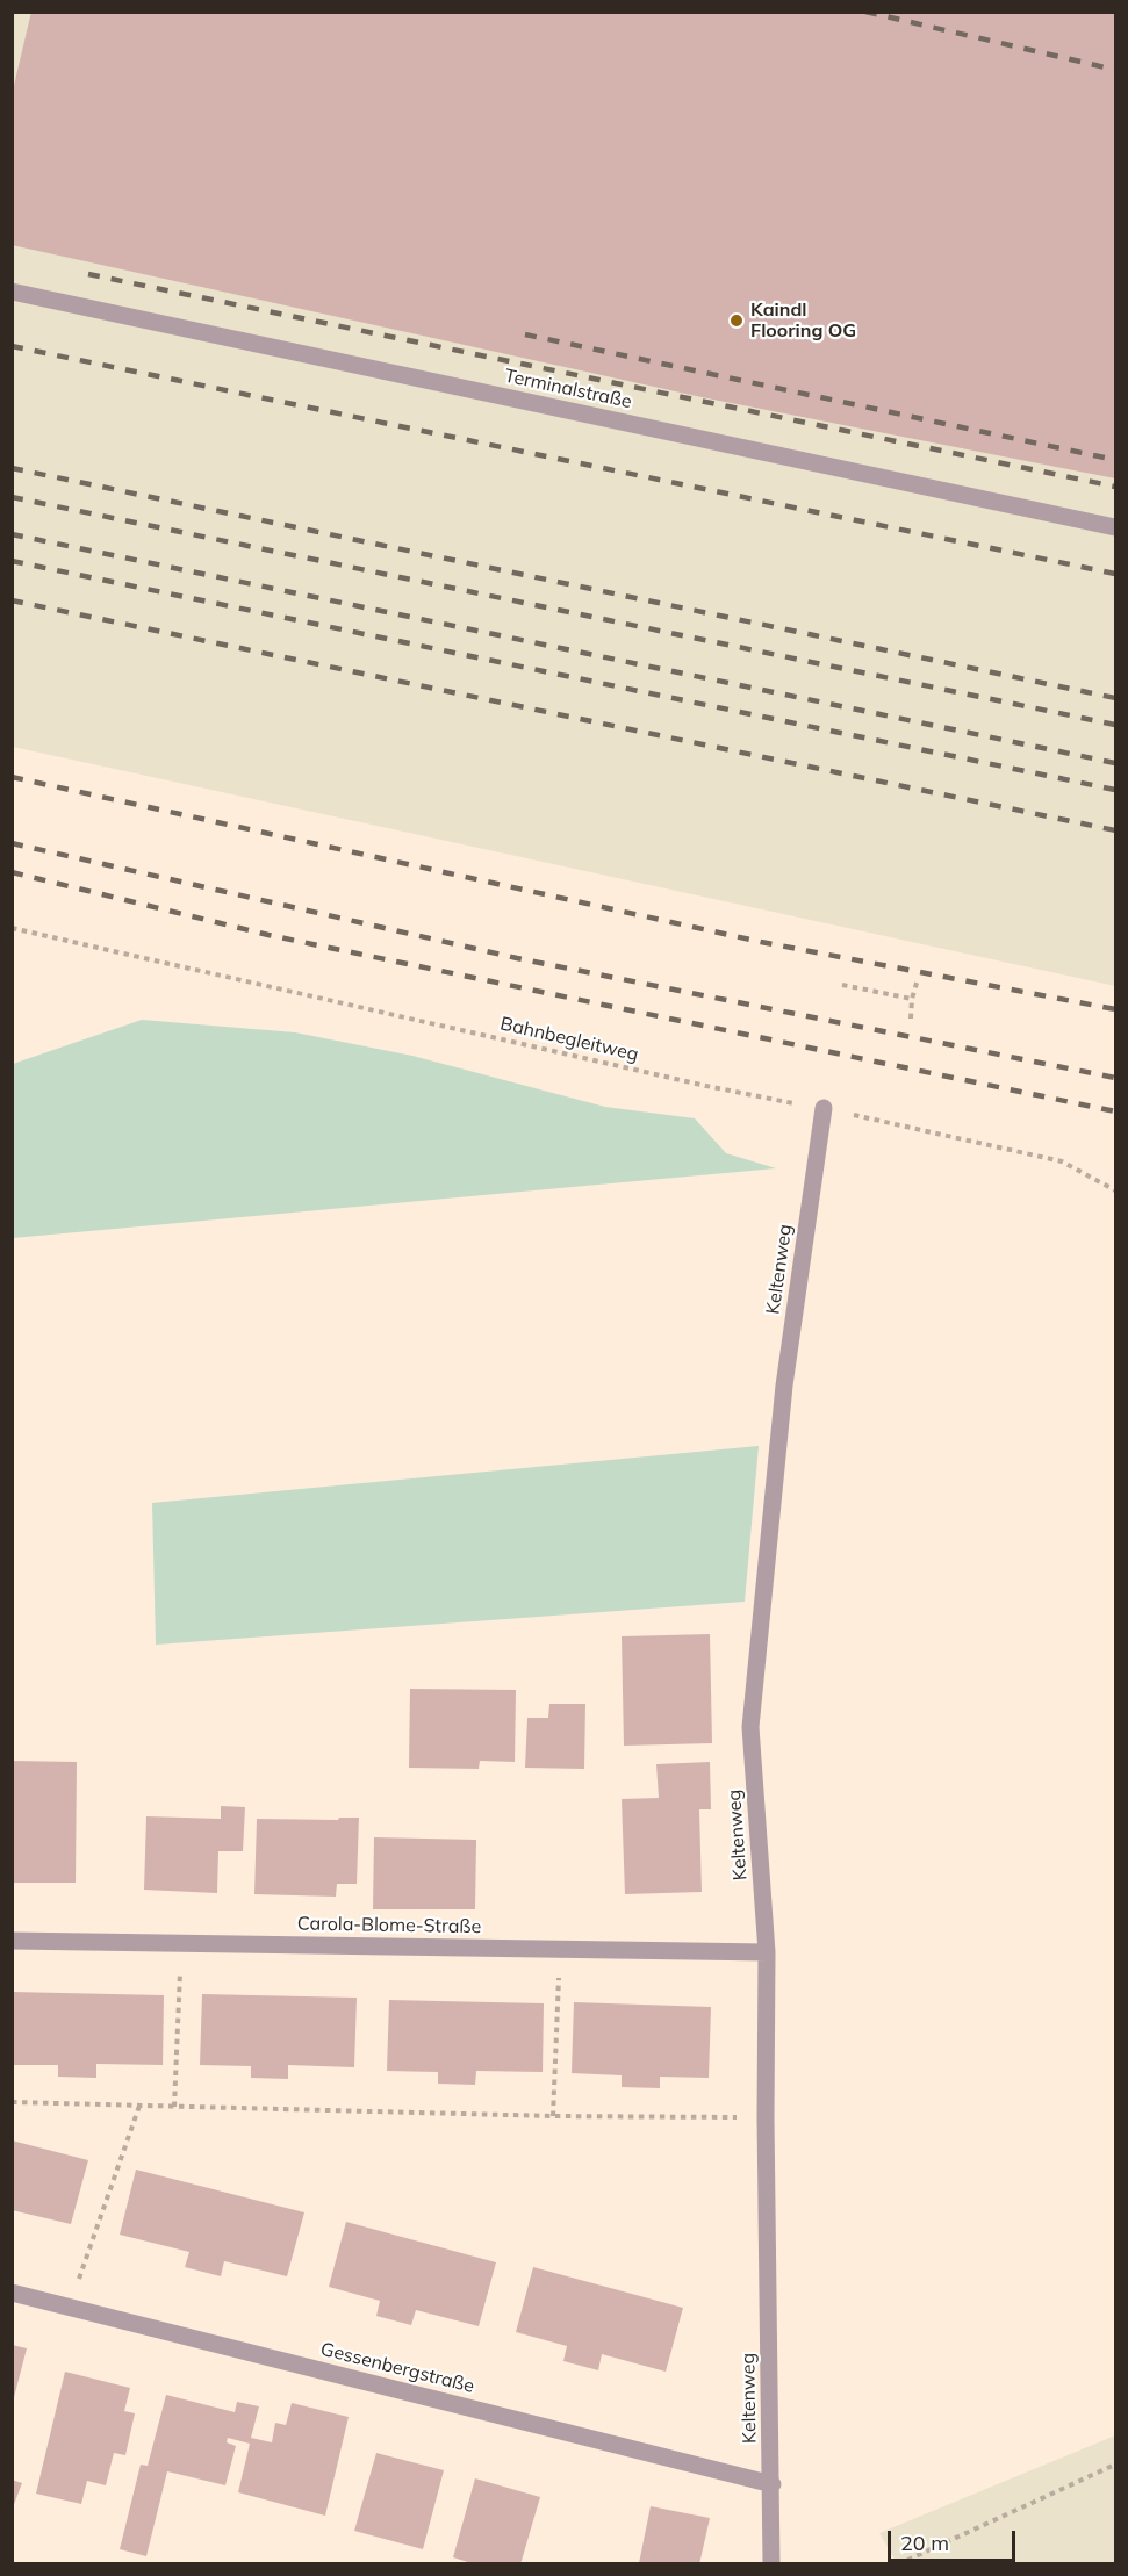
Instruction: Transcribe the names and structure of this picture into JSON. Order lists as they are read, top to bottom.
{
  "streets": {
    "street": [
      "Terminalstraße",
      "Keltenweg",
      "Carola-Blome-Straße",
      "Gessenbergstraße"
    ],
    "path": ["Bahnbegleitweg"]
  },
  "crossings": [
    ["Bahnbegleitweg", "Keltenweg"],
    ["Keltenweg", "Carola-Blome-Straße"],
    ["Keltenweg", "Gessenbergstraße"]
  ],
  "places": ["Kaindl Flooring OG"],
  "scale_bar": "20 m"
}
